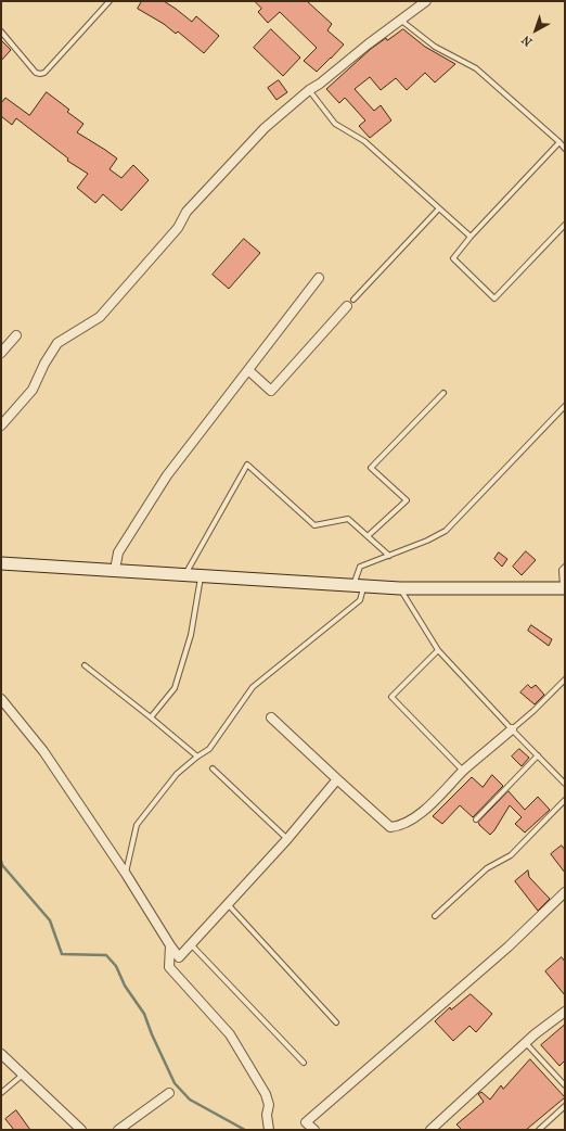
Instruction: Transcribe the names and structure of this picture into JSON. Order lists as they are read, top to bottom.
{
  "north": "bottom left"
}
